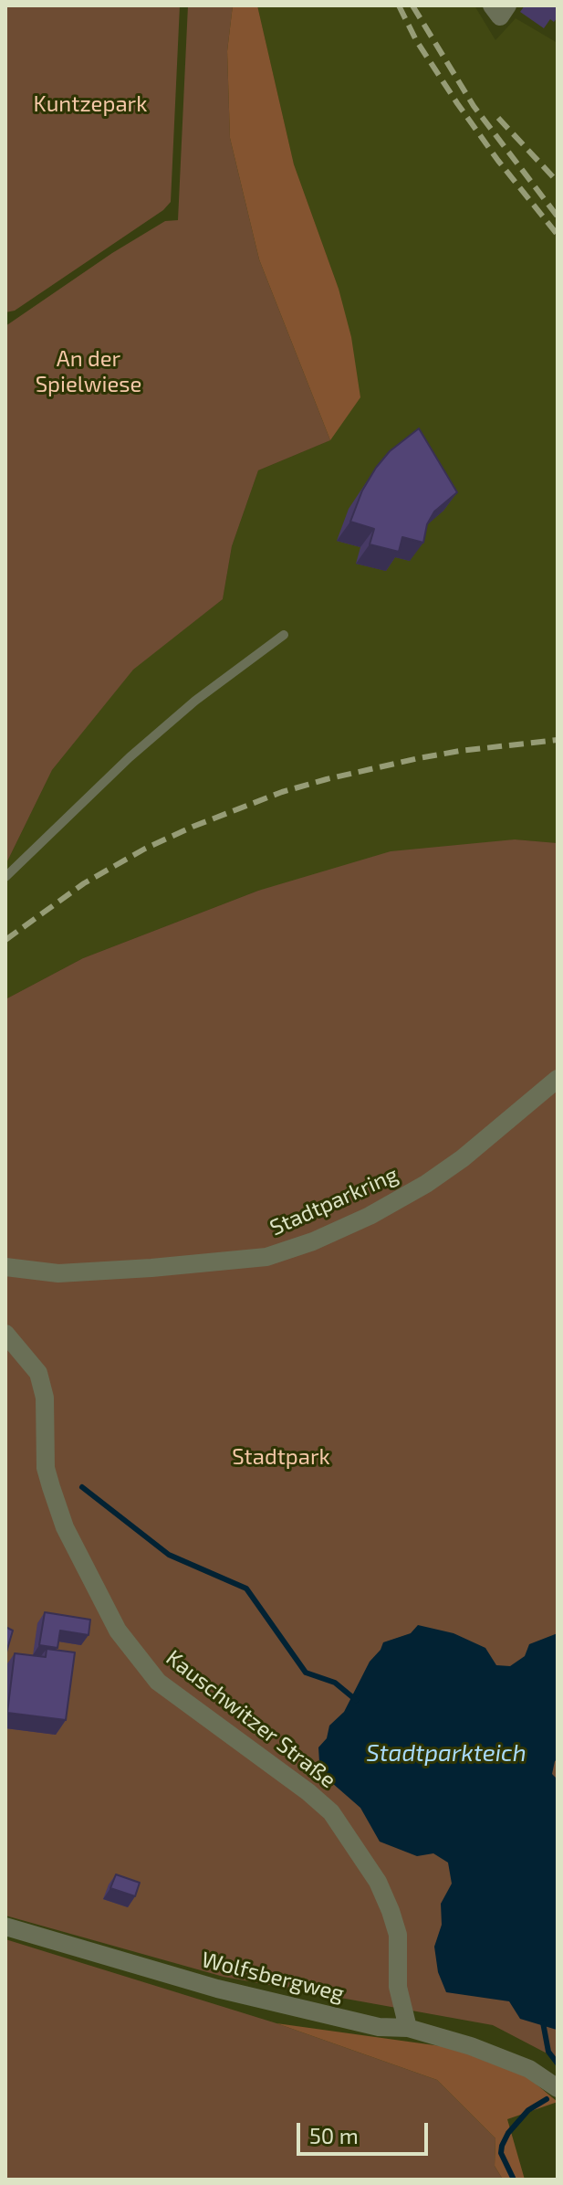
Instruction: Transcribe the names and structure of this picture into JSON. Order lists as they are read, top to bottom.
{
  "streets": {
    "street": ["Stadtparkring", "Kauschwitzer Straße", "Wolfsbergweg"]
  },
  "crossings": [
    ["Kauschwitzer Straße", "Wolfsbergweg"]
  ],
  "water": ["Stadtparkteich"],
  "parks": ["Kuntzepark", "An der Spielwiese", "Stadtpark"],
  "scale_bar": "50 m"
}
